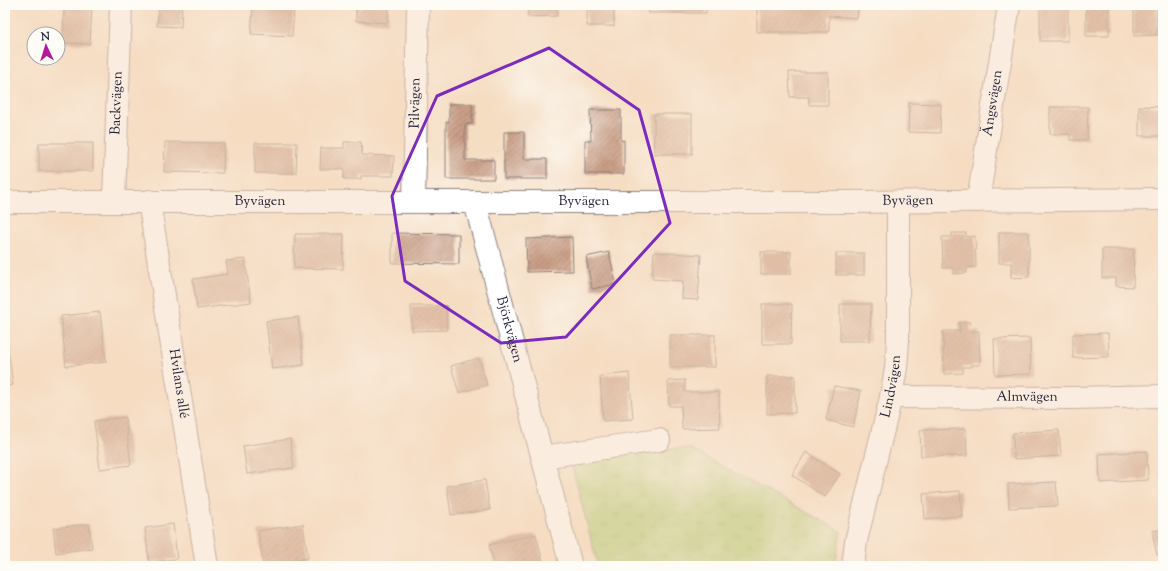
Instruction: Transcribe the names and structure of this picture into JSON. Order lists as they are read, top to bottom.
{
  "streets": {
    "street": [
      "Backvägen",
      "Pilvägen",
      "Ängsvägen",
      "Byvägen",
      "Björkvägen",
      "Hvilans allé",
      "Lindvägen",
      "Almvägen"
    ]
  },
  "crossings": [
    ["Backvägen", "Byvägen"],
    ["Pilvägen", "Byvägen"],
    ["Ängsvägen", "Byvägen"],
    ["Byvägen", "Björkvägen"],
    ["Byvägen", "Hvilans allé"],
    ["Byvägen", "Lindvägen"],
    ["Lindvägen", "Almvägen"]
  ],
  "north": "top"
}
